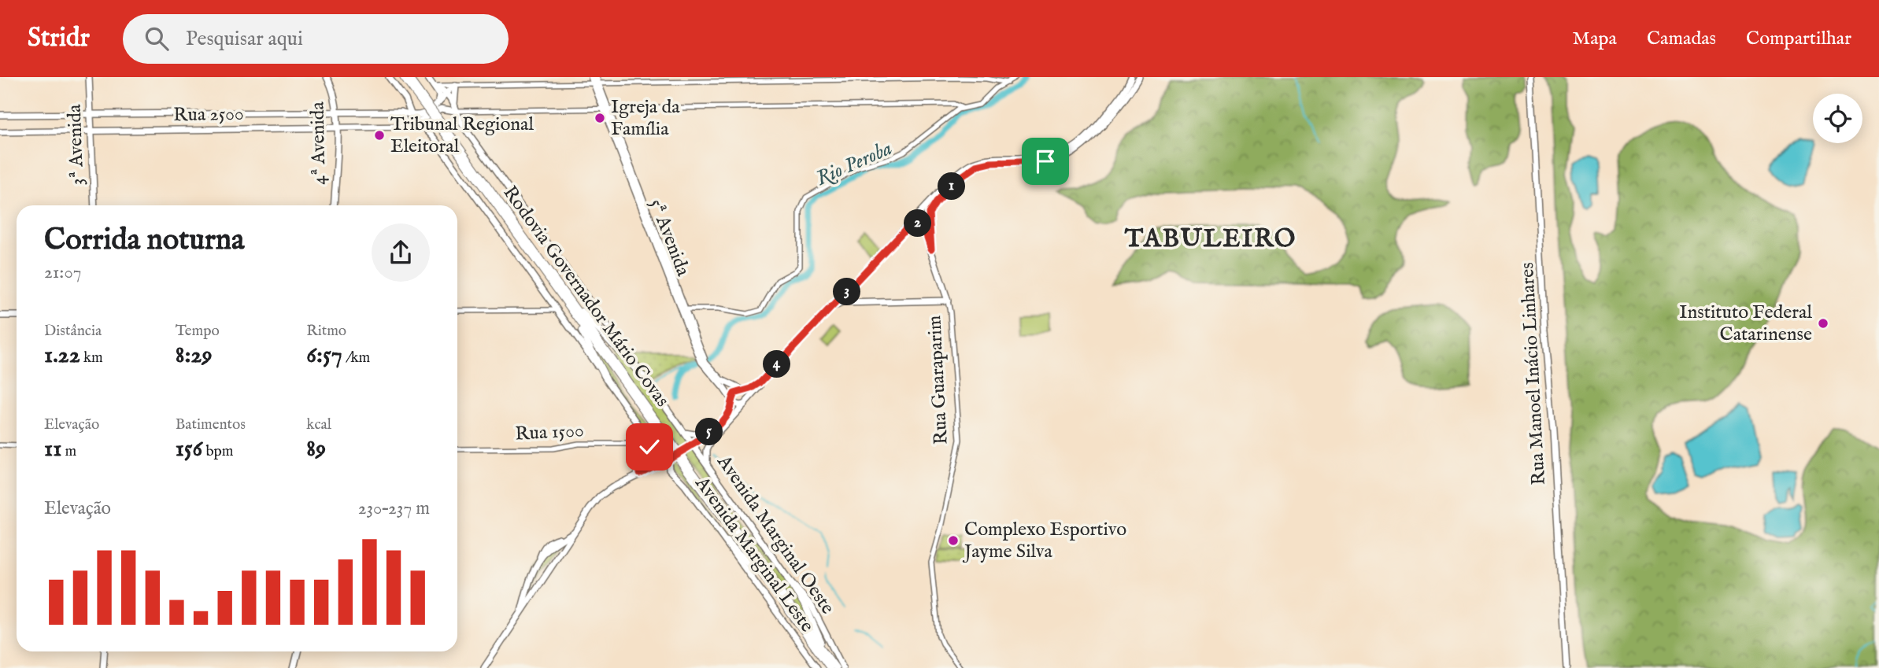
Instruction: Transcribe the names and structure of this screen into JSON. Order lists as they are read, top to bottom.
{
  "streets": {
    "highway": ["Rodovia Governador Mário Covas"],
    "main road": [
      "Rua 2500",
      "4ª Avenida",
      "3ª Avenida",
      "5ª Avenida",
      "Rua Manoel Inácio Linhares",
      "Rua Guaraparim",
      "Avenida Marginal Oeste",
      "Avenida Marginal Leste"
    ],
    "street": ["Rua 1500"]
  },
  "crossings": [
    ["Rua 2500", "4ª Avenida"],
    ["Rua 2500", "3ª Avenida"]
  ],
  "districts": ["TABULEIRO"],
  "water": ["Rio Peroba"],
  "places": [
    "Igreja da Família",
    "Tribunal Regional Eleitoral",
    "Instituto Federal Catarinense",
    "Complexo Esportivo Jayme Silva"
  ],
  "page": {
    "header": "Stridr",
    "search": "Pesquisar aqui",
    "nav": ["Mapa", "Camadas", "Compartilhar"],
    "pins": [
      "1",
      "2",
      "3",
      "4",
      "5"
    ],
    "heading": ["Corrida noturna", "21:07"],
    "stats": [
      ["Distância", "1.22 km"],
      ["Tempo", "8:29"],
      ["Ritmo", "6:57 /km"],
      ["Elevação", "11 m"],
      ["Batimentos", "156 bpm"],
      ["kcal", "89"]
    ],
    "chart": ["Elevação", "230–237 m"]
  }
}
